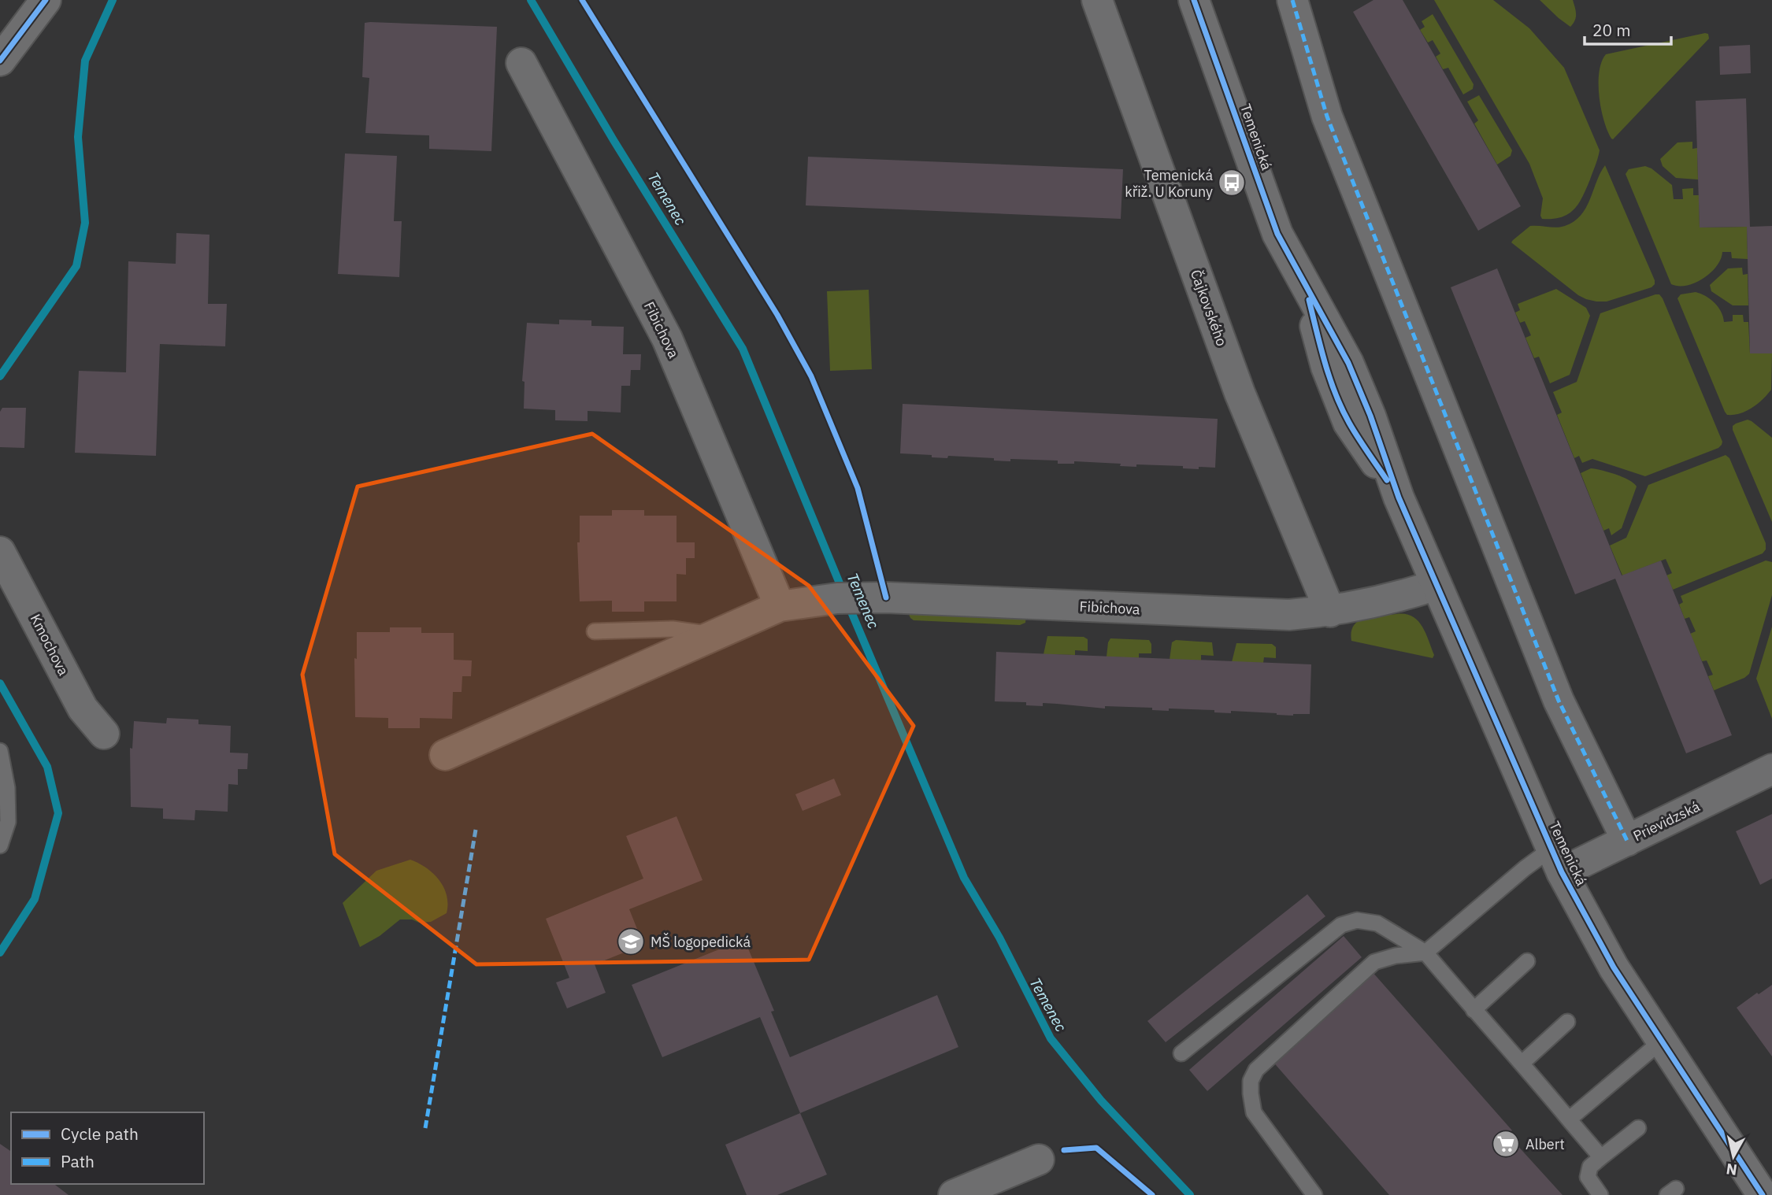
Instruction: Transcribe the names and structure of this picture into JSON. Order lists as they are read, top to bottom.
{
  "streets": {
    "street": [
      "Temenická",
      "Čajkovského",
      "Fibichova",
      "Kmochova",
      "Prievidzská"
    ]
  },
  "crossings": [
    ["Temenická", "Fibichova"],
    ["Temenická", "Prievidzská"],
    ["Čajkovského", "Fibichova"]
  ],
  "water": ["Temenec"],
  "places": {
    "bus stop": ["Temenická křiž. U Koruny"],
    "school or university": ["MŠ logopedická"],
    "supermarket": ["Albert"]
  },
  "legend": ["Cycle path", "Path"],
  "scale_bar": "20 m",
  "north": "bottom"
}
